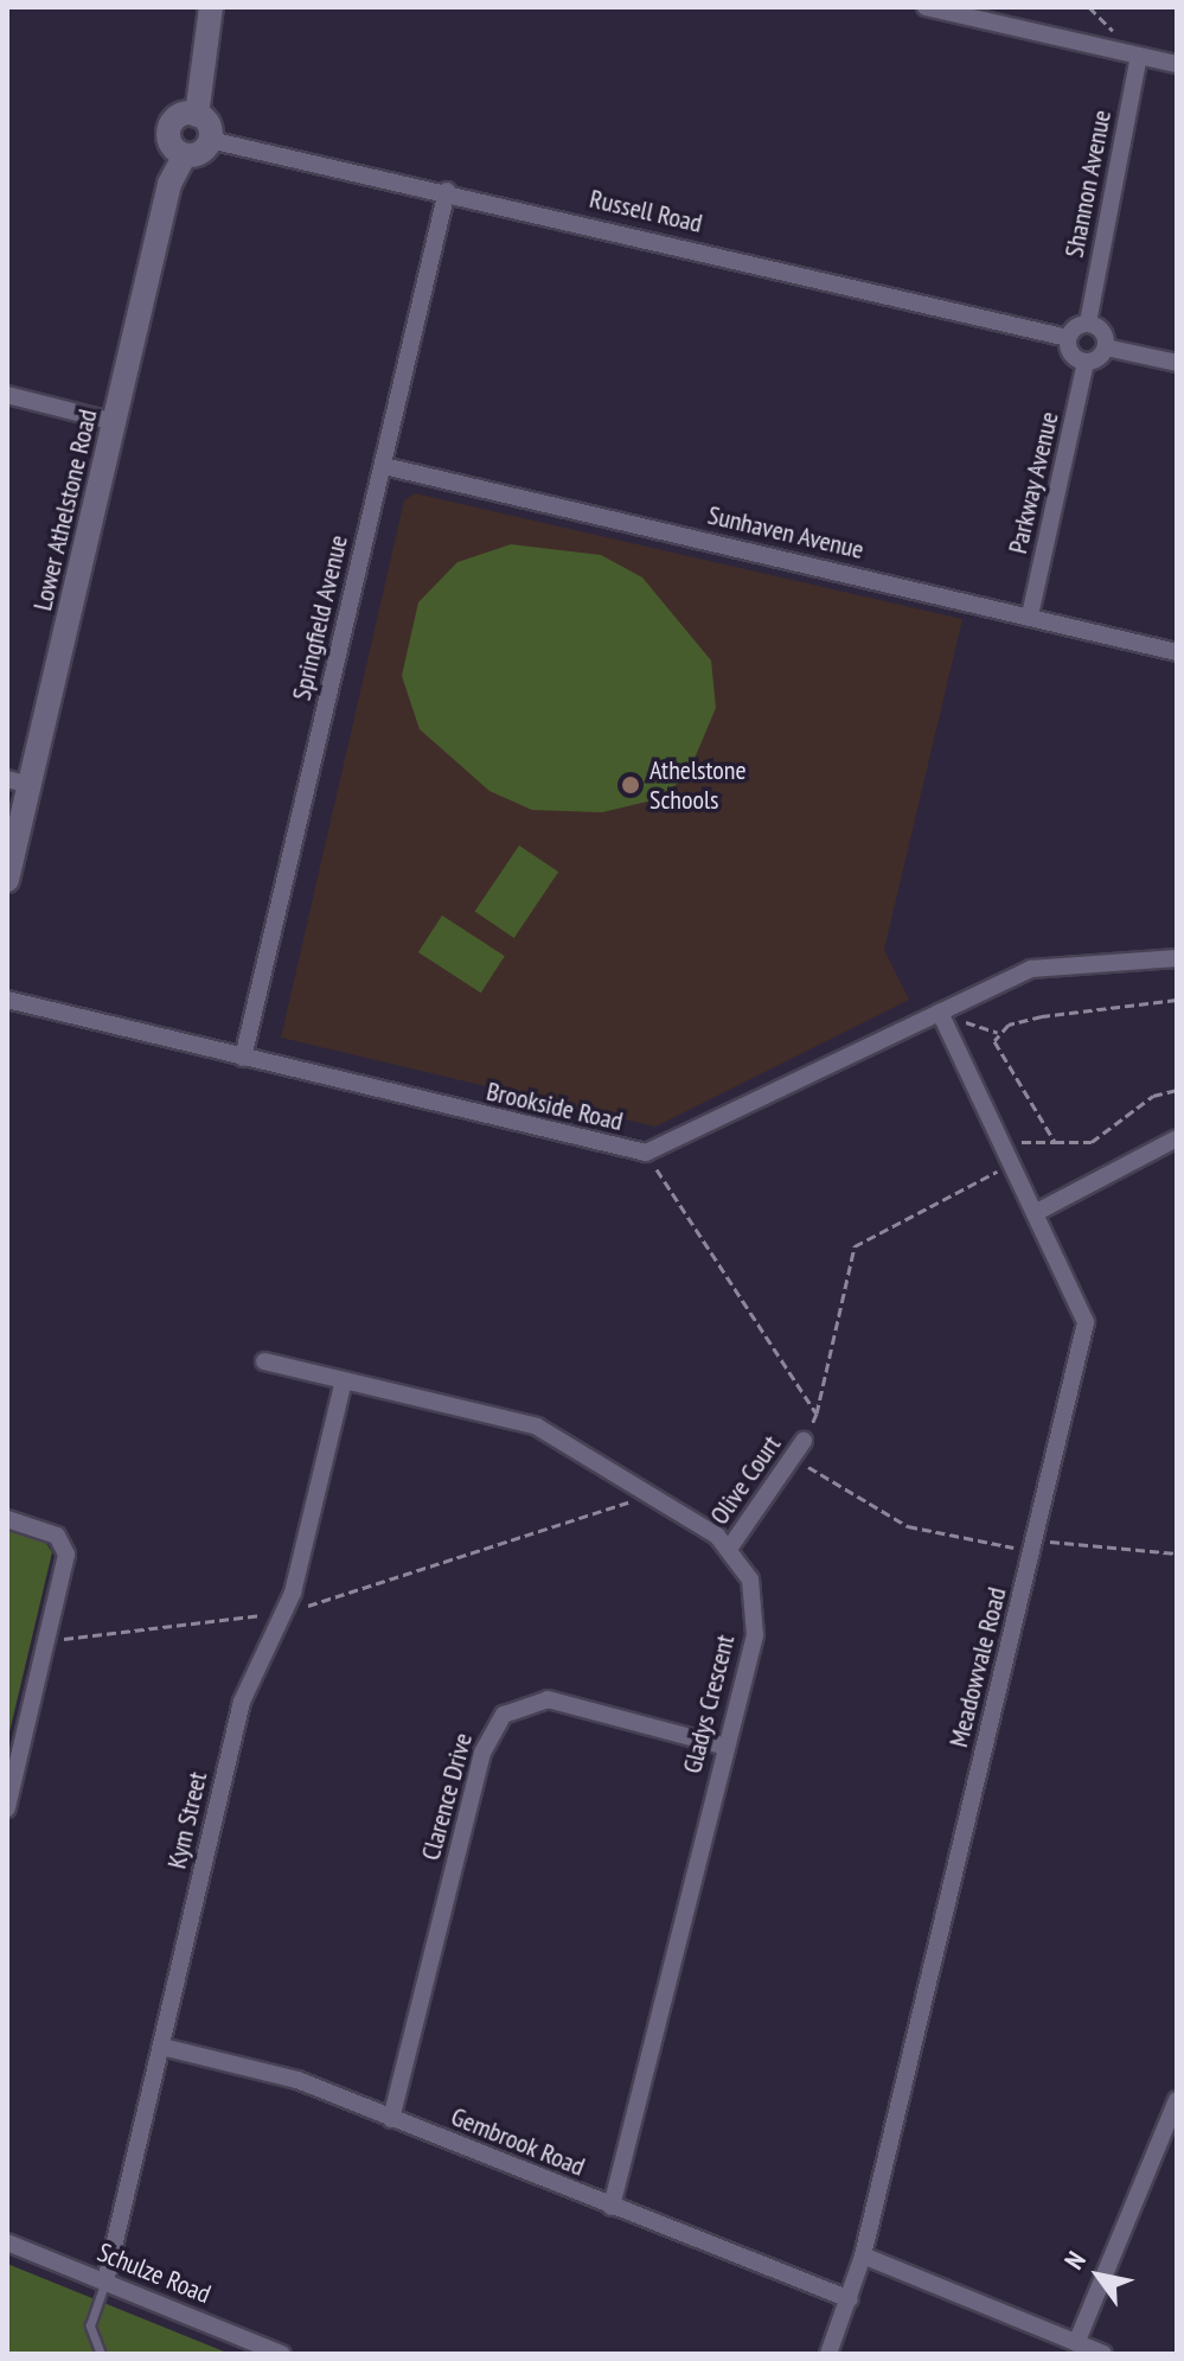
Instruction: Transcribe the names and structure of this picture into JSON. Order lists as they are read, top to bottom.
{
  "streets": {
    "street": [
      "Shannon Avenue",
      "Russell Road",
      "Parkway Avenue",
      "Lower Athelstone Road",
      "Sunhaven Avenue",
      "Springfield Avenue",
      "Brookside Road",
      "Olive Court",
      "Meadowvale Road",
      "Gladys Crescent",
      "Clarence Drive",
      "Kym Street",
      "Gembrook Road",
      "Schulze Road"
    ]
  },
  "crossings": [
    ["Shannon Avenue", "Russell Road"],
    ["Shannon Avenue", "Parkway Avenue"],
    ["Russell Road", "Parkway Avenue"],
    ["Russell Road", "Springfield Avenue"],
    ["Parkway Avenue", "Sunhaven Avenue"],
    ["Sunhaven Avenue", "Springfield Avenue"],
    ["Springfield Avenue", "Brookside Road"],
    ["Brookside Road", "Meadowvale Road"],
    ["Olive Court", "Gladys Crescent"],
    ["Meadowvale Road", "Gembrook Road"],
    ["Gladys Crescent", "Clarence Drive"],
    ["Gladys Crescent", "Gembrook Road"],
    ["Clarence Drive", "Gembrook Road"],
    ["Kym Street", "Gembrook Road"],
    ["Kym Street", "Schulze Road"]
  ],
  "places": ["Athelstone Schools"],
  "north": "top left"
}
